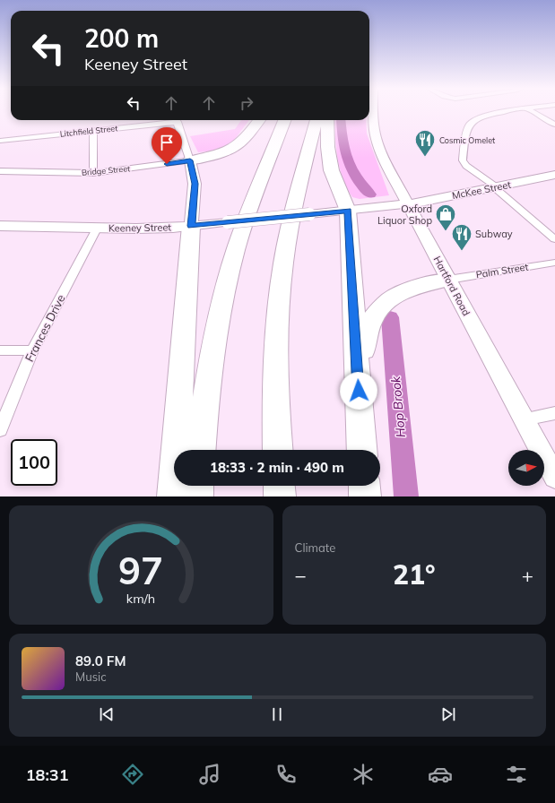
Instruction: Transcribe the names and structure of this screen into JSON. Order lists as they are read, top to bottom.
{
  "streets": {
    "main road": ["McKee Street", "Keeney Street", "Hartford Road"],
    "street": [
      "Litchfield Street",
      "Bridge Street",
      "Palm Street",
      "Frances Drive"
    ]
  },
  "crossings": [
    ["McKee Street", "Keeney Street"],
    ["McKee Street", "Hartford Road"],
    ["Keeney Street", "Hartford Road"],
    ["Keeney Street", "Frances Drive"],
    ["Palm Street", "Hartford Road"]
  ],
  "water": ["Hop Brook"],
  "places": {
    "restaurant": ["Cosmic Omelet", "Subway"],
    "shop": ["Oxford Liquor Shop"]
  },
  "north": "right",
  "page": {
    "turn": ["200 m", "Keeney Street"],
    "limit": "100",
    "trip": "18:33 · 2 min · 490 m",
    "tile": "Climate",
    "heat": ["−", "21°", "+"],
    "song": ["89.0 FM", "Music"],
    "tabs": "18:31",
    "gauge": ["97", "km/h"]
  }
}
